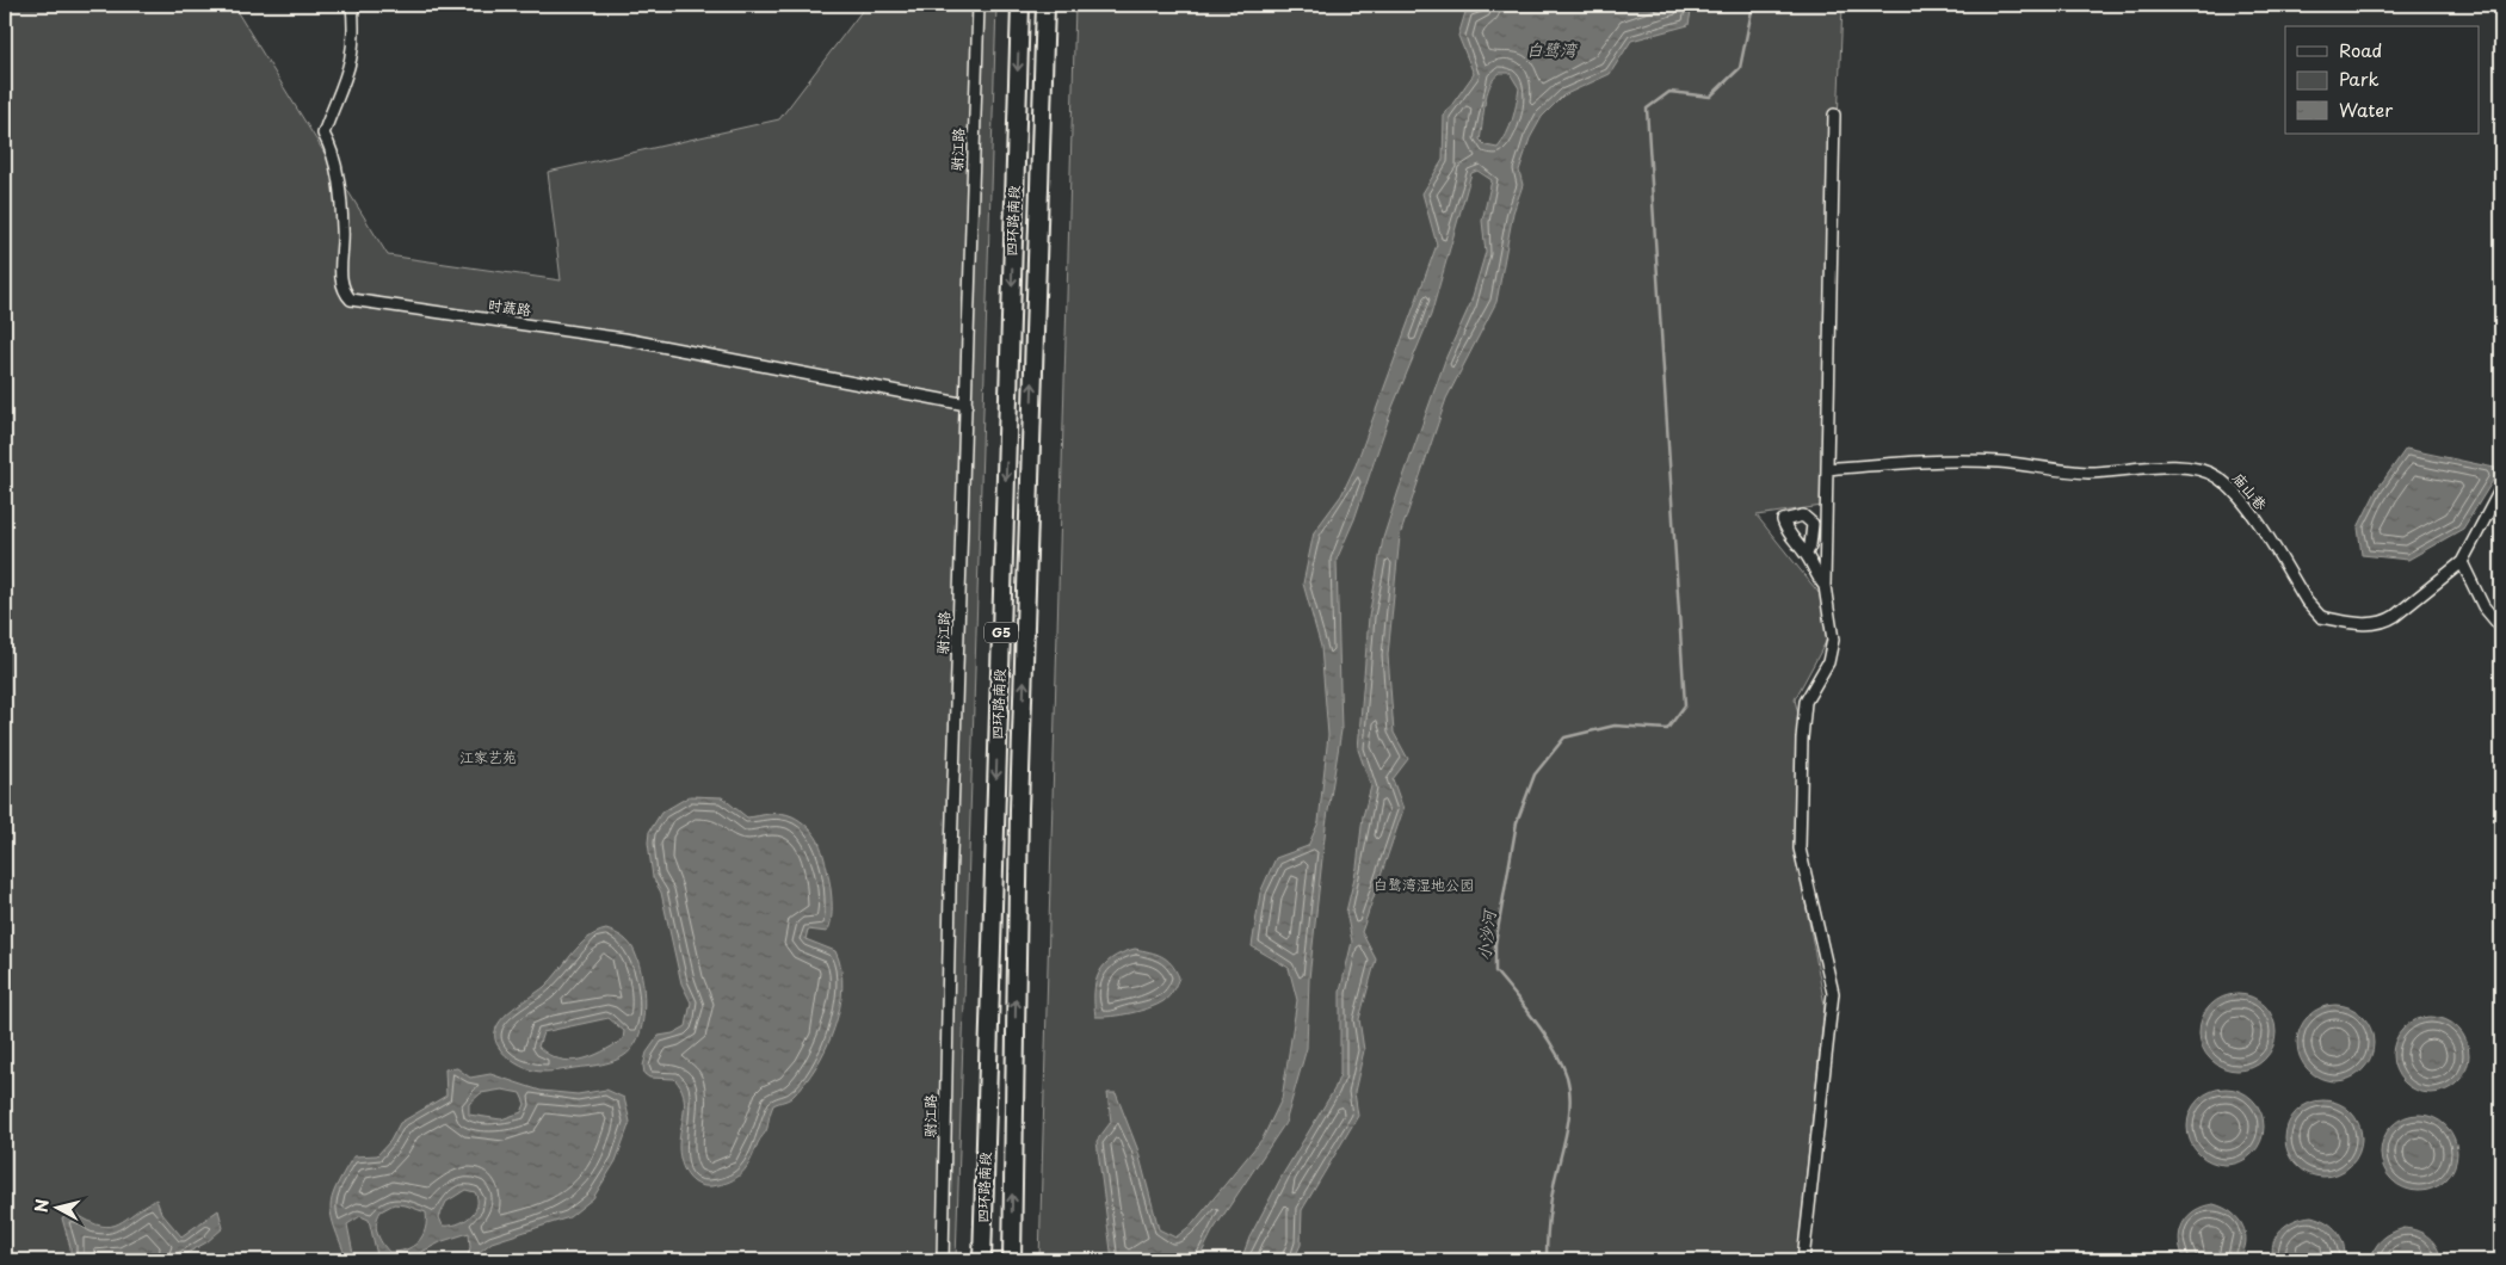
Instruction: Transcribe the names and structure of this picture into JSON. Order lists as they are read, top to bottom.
{
  "streets": {
    "highway": ["四环路南段", "G5"],
    "street": ["驸江路", "时蔬路", "庙山巷"]
  },
  "crossings": [
    ["驸江路", "时蔬路"]
  ],
  "water": ["白鹭湾", "小沙河"],
  "parks": ["江家艺苑", "白鹭湾湿地公园"],
  "legend": ["Road", "Park", "Water"],
  "north": "left"
}
